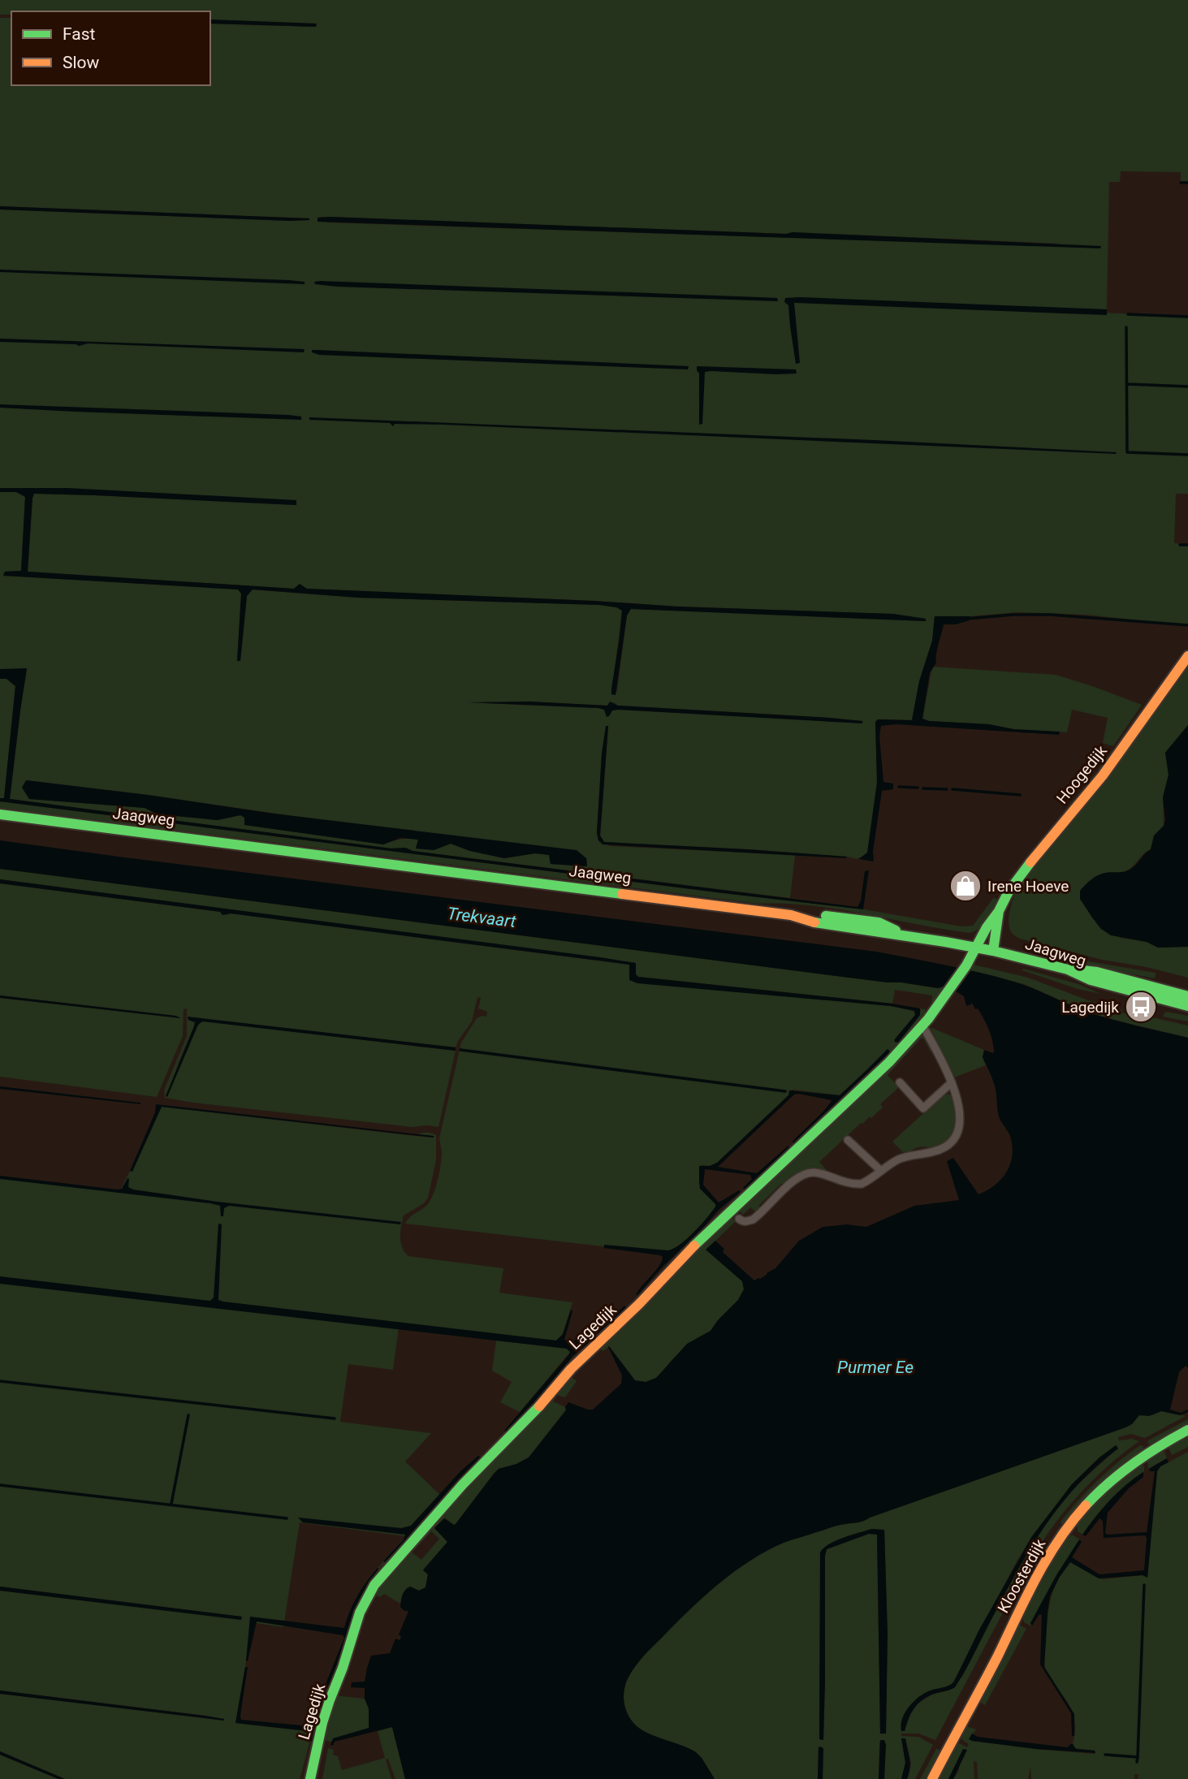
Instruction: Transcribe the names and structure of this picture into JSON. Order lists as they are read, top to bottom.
{
  "streets": {
    "street": [
      "Hoogedijk",
      "Jaagweg",
      "Lagedijk",
      "Kloosterdijk"
    ]
  },
  "crossings": [
    ["Hoogedijk", "Jaagweg"],
    ["Hoogedijk", "Lagedijk"],
    ["Jaagweg", "Lagedijk"]
  ],
  "water": ["Trekvaart", "Purmer Ee"],
  "places": {
    "shop": ["Irene Hoeve"],
    "bus stop": ["Lagedijk"]
  },
  "legend": ["Fast", "Slow"]
}
